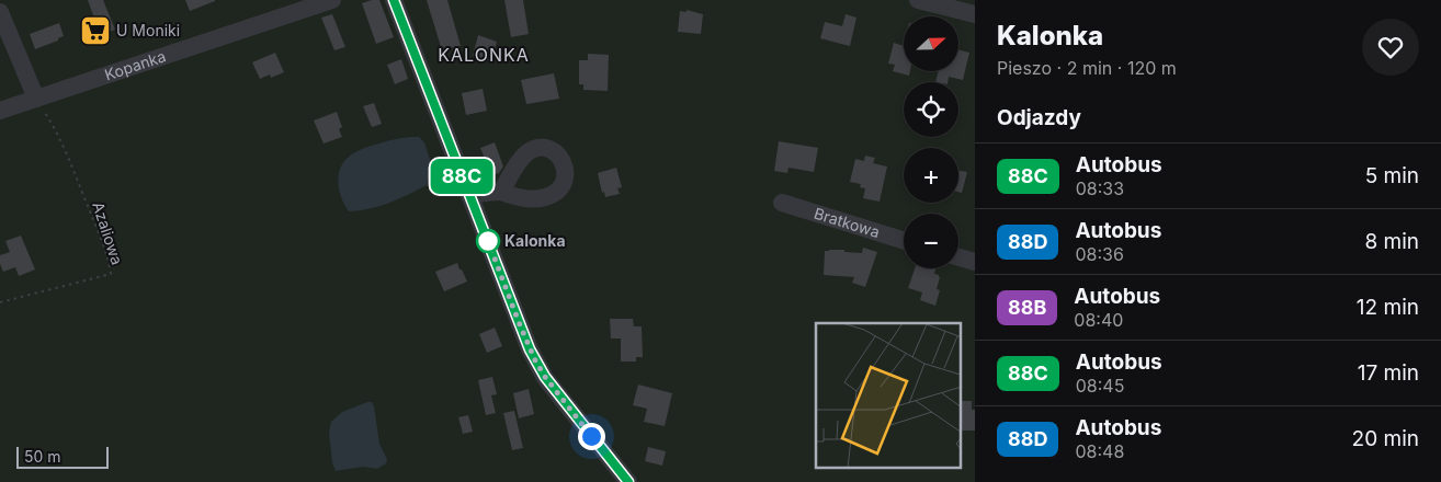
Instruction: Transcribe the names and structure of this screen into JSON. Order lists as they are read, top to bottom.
{
  "streets": {
    "street": ["Kopanka", "Bratkowa"],
    "path": ["Azaliowa"]
  },
  "crossings": [
    ["Kopanka", "Azaliowa"]
  ],
  "districts": ["KALONKA"],
  "places": {
    "supermarket": ["U Moniki"],
    "other": ["Kalonka"]
  },
  "lines": ["bus line 88C"],
  "scale_bar": "50 m",
  "north": "right",
  "page": {
    "on_map": "88C",
    "heading": [
      ["Kalonka", "Pieszo · 2 min · 120 m"],
      "Odjazdy"
    ],
    "map_buttons": ["+", "−"],
    "list": [
      {
        "mark": "88C",
        "name": "Autobus",
        "note": "08:33",
        "value": "5 min"
      },
      {
        "mark": "88D",
        "name": "Autobus",
        "note": "08:36",
        "value": "8 min"
      },
      {
        "mark": "88B",
        "name": "Autobus",
        "note": "08:40",
        "value": "12 min"
      },
      {
        "mark": "88C",
        "name": "Autobus",
        "note": "08:45",
        "value": "17 min"
      },
      {
        "mark": "88D",
        "name": "Autobus",
        "note": "08:48",
        "value": "20 min"
      }
    ],
    "scale": "50 m"
  }
}
